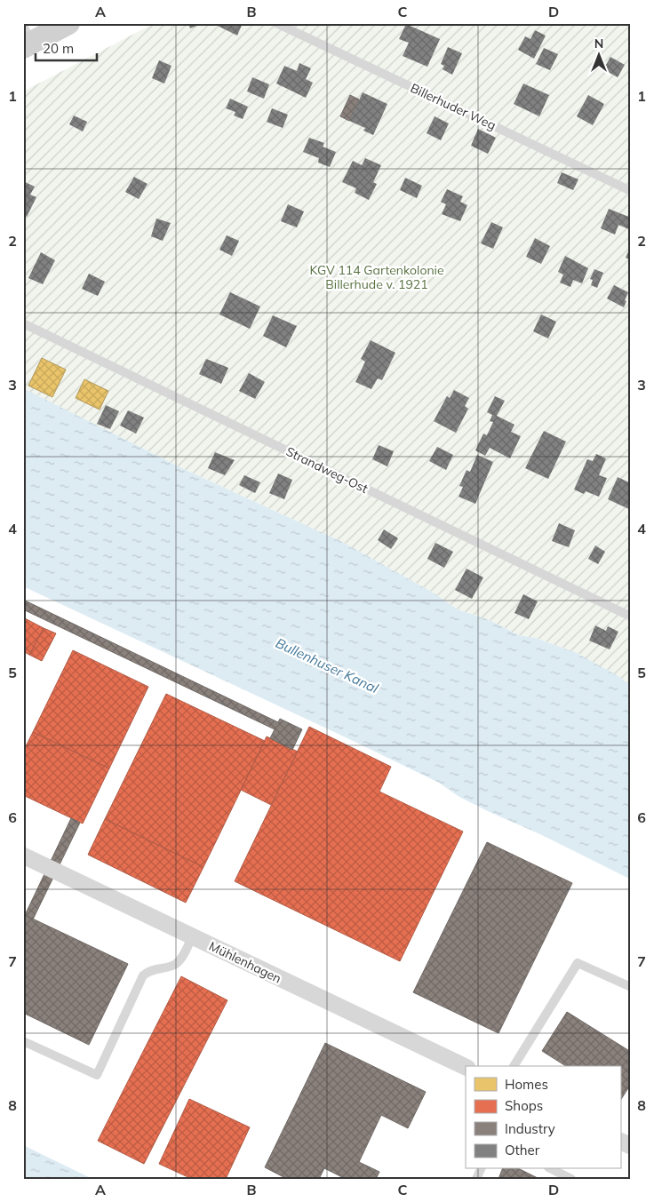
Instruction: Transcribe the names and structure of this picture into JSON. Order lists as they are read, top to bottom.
{
  "streets": {
    "street": ["Mühlenhagen"],
    "lane": ["Billerhuder Weg", "Strandweg-Ost"]
  },
  "water": ["Bullenhuser Kanal"],
  "parks": ["KGV 114 Gartenkolonie Billerhude v. 1921"],
  "legend": [
    "Homes",
    "Shops",
    "Industry",
    "Other"
  ],
  "scale_bar": "20 m",
  "north": "top",
  "grid": {
    "columns": [
      "A",
      "B",
      "C",
      "D"
    ],
    "rows": [
      "1",
      "2",
      "3",
      "4",
      "5",
      "6",
      "7",
      "8"
    ]
  }
}
